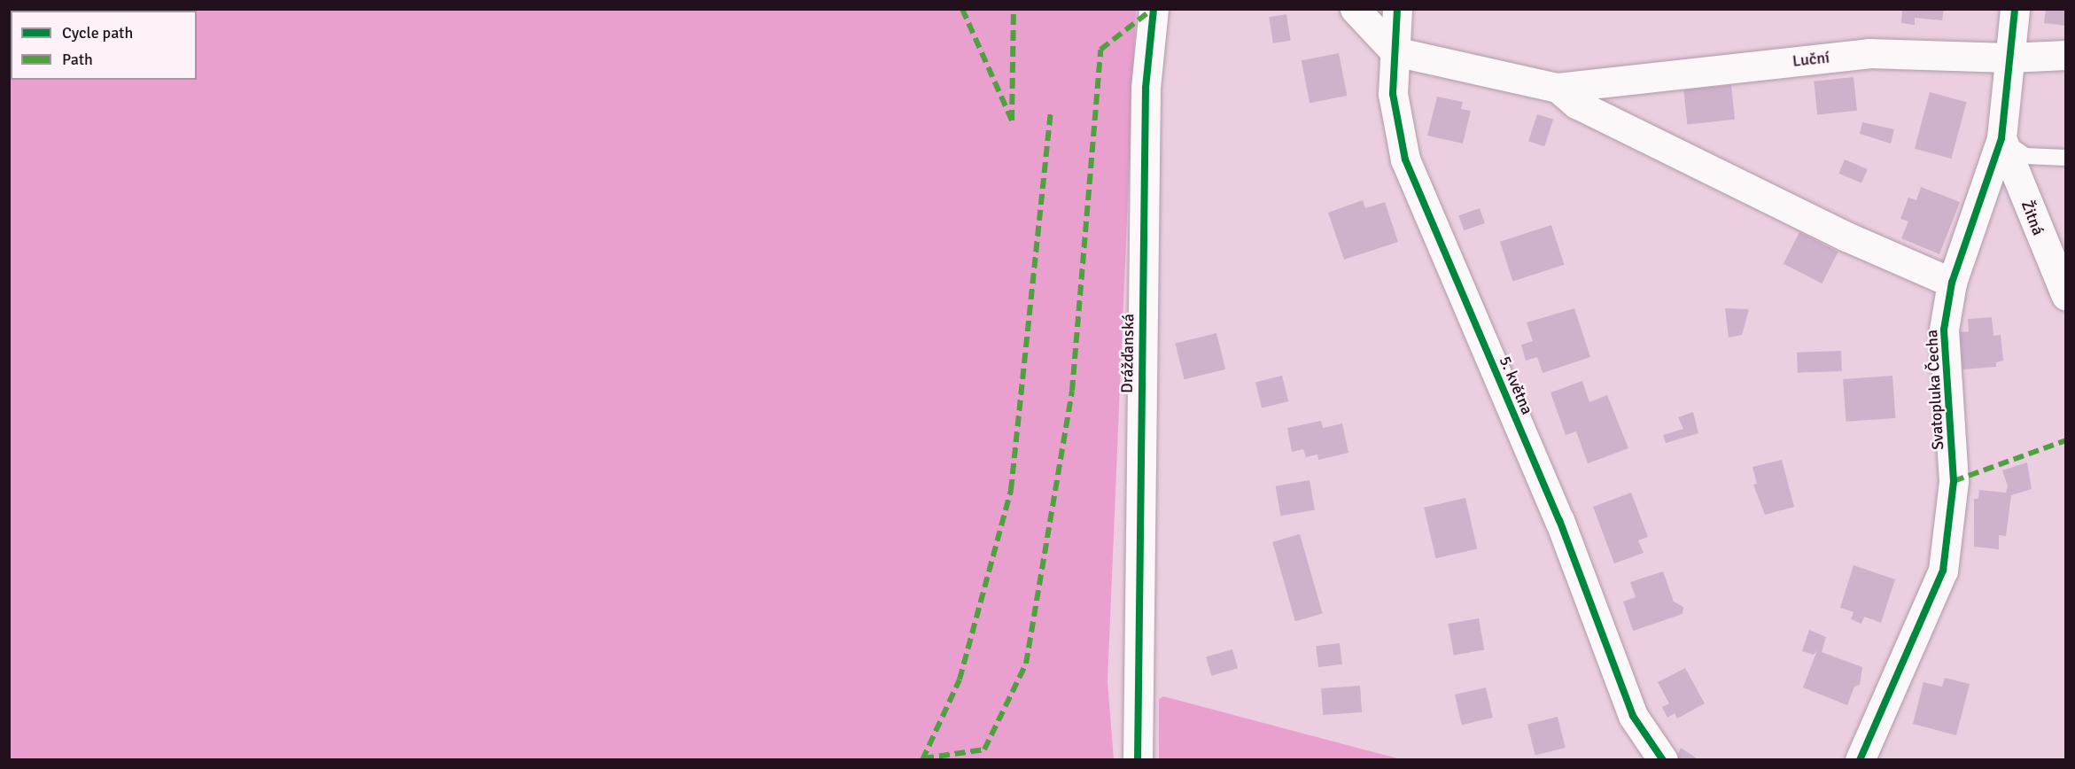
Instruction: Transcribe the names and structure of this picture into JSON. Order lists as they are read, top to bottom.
{
  "streets": {
    "street": [
      "Luční",
      "Žitná",
      "Drážďanská",
      "5. května",
      "Svatopluka Čecha"
    ]
  },
  "crossings": [
    ["Luční", "Svatopluka Čecha"],
    ["Žitná", "Svatopluka Čecha"]
  ],
  "legend": ["Cycle path", "Path"]
}
